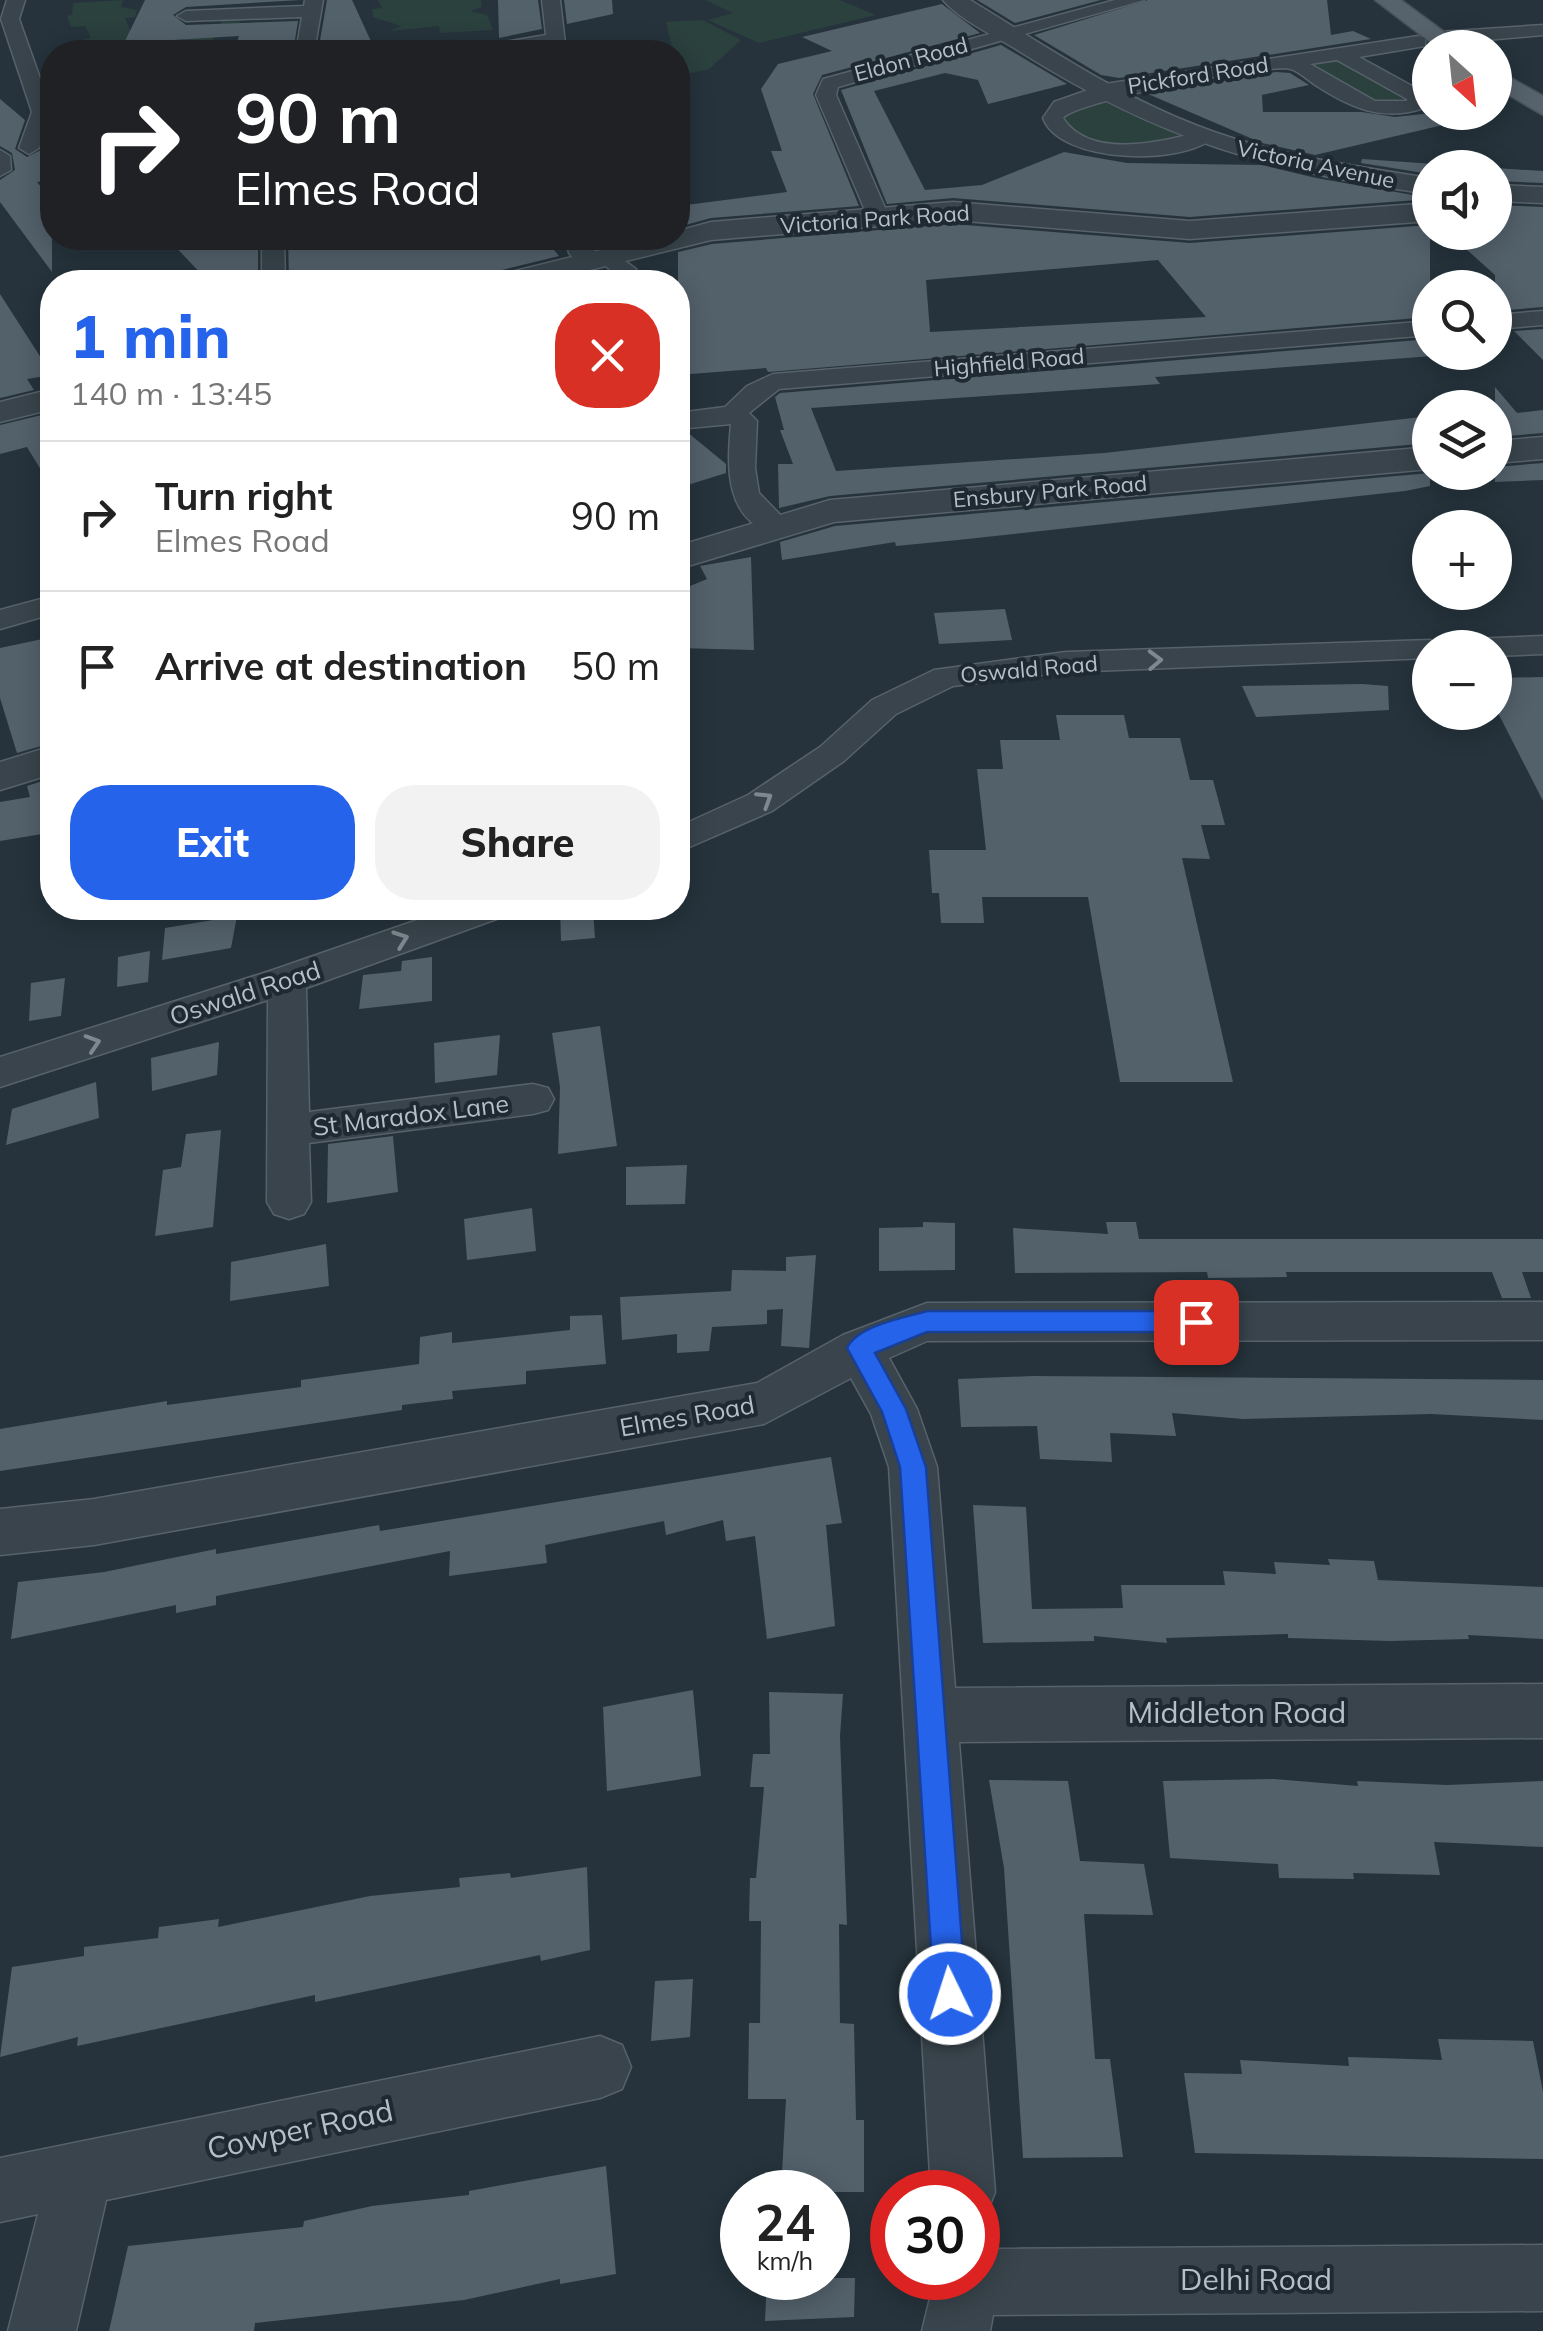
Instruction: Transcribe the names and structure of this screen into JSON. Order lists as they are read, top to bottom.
{
  "streets": {
    "street": [
      "Eldon Road",
      "Pickford Road",
      "Victoria Avenue",
      "Victoria Park Road",
      "Highfield Road",
      "Ensbury Park Road",
      "Oswald Road",
      "St Maradox Lane",
      "Elmes Road",
      "Middleton Road",
      "Cowper Road",
      "Delhi Road"
    ]
  },
  "crossings": [
    ["Eldon Road", "Victoria Avenue"],
    ["Eldon Road", "Victoria Park Road"],
    ["Pickford Road", "Victoria Avenue"]
  ],
  "one_way": ["Oswald Road"],
  "north": "bottom right",
  "page": {
    "map_buttons": ["+", "−"],
    "turn": ["90 m", "Elmes Road"],
    "heading": ["1 min", "140 m · 13:45"],
    "list": [
      {
        "name": "Turn right",
        "note": "Elmes Road",
        "value": "90 m"
      },
      {
        "name": "Arrive at destination",
        "value": "50 m"
      }
    ],
    "buttons": ["Exit", "Share"],
    "speed": "24 km/h",
    "limit": "30"
  }
}
